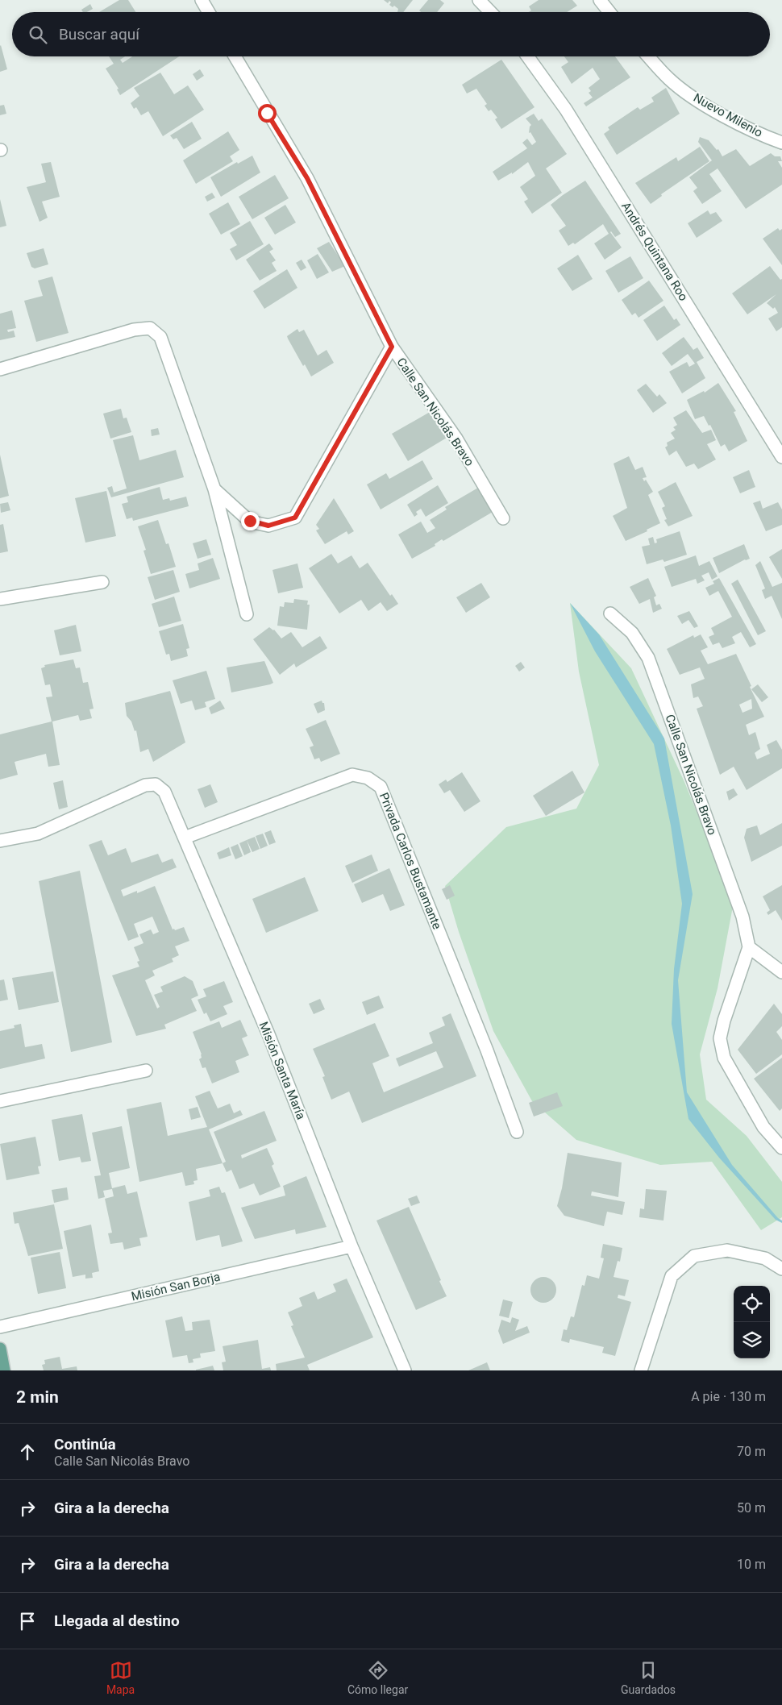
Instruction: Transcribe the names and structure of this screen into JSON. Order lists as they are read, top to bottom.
{
  "streets": {
    "street": [
      "Nuevo Milenio",
      "Andrés Quintana Roo",
      "Calle San Nicolás Bravo",
      "Privada Carlos Bustamante",
      "Misión Santa María",
      "Misión San Borja"
    ]
  },
  "crossings": [
    ["Privada Carlos Bustamante", "Misión Santa María"],
    ["Misión Santa María", "Misión San Borja"]
  ],
  "page": {
    "search": "Buscar aquí",
    "heading": ["2 min", "A pie · 130 m"],
    "list": [
      ["Continúa", "Calle San Nicolás Bravo", "70 m"],
      ["Gira a la derecha", "50 m"],
      ["Gira a la derecha", "10 m"],
      "Llegada al destino"
    ],
    "nav": ["Mapa", "Cómo llegar", "Guardados"]
  }
}
